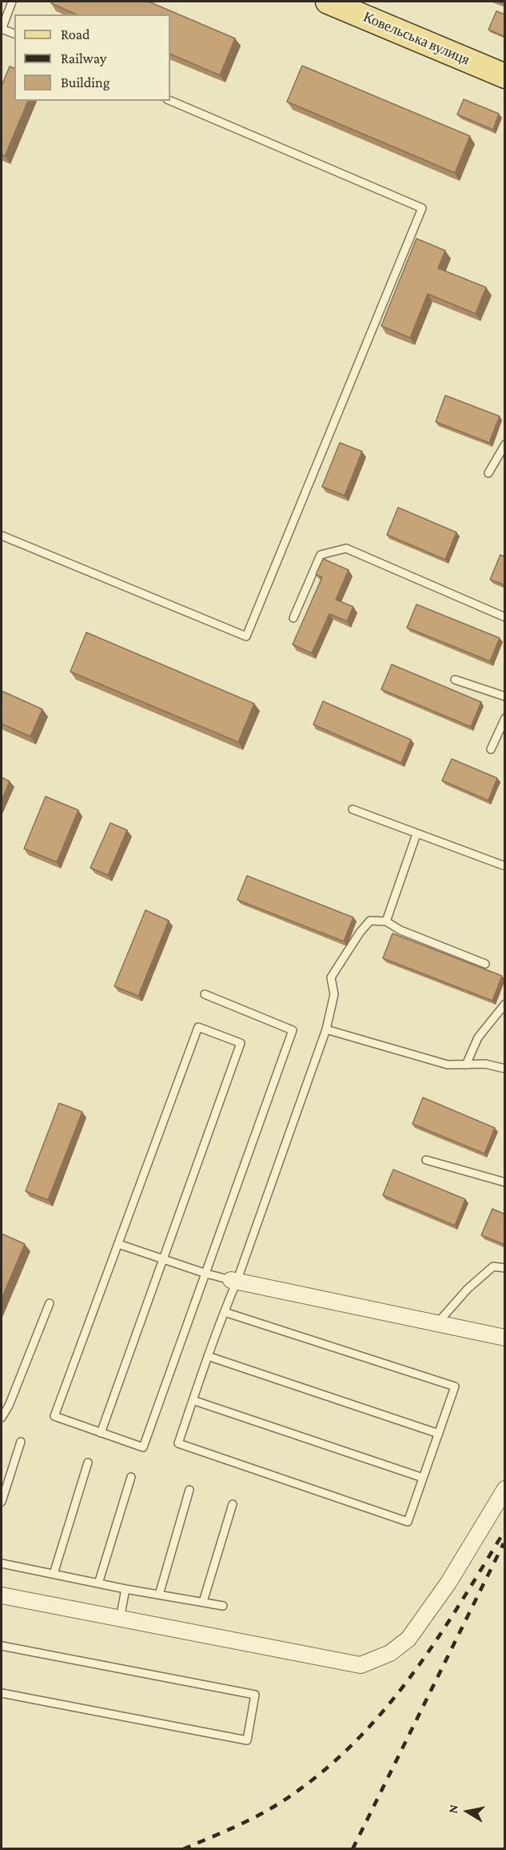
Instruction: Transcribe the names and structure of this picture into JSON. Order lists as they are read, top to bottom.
{
  "streets": {
    "main road": ["Ковельська вулиця"]
  },
  "legend": ["Road", "Railway", "Building"],
  "north": "left"
}
